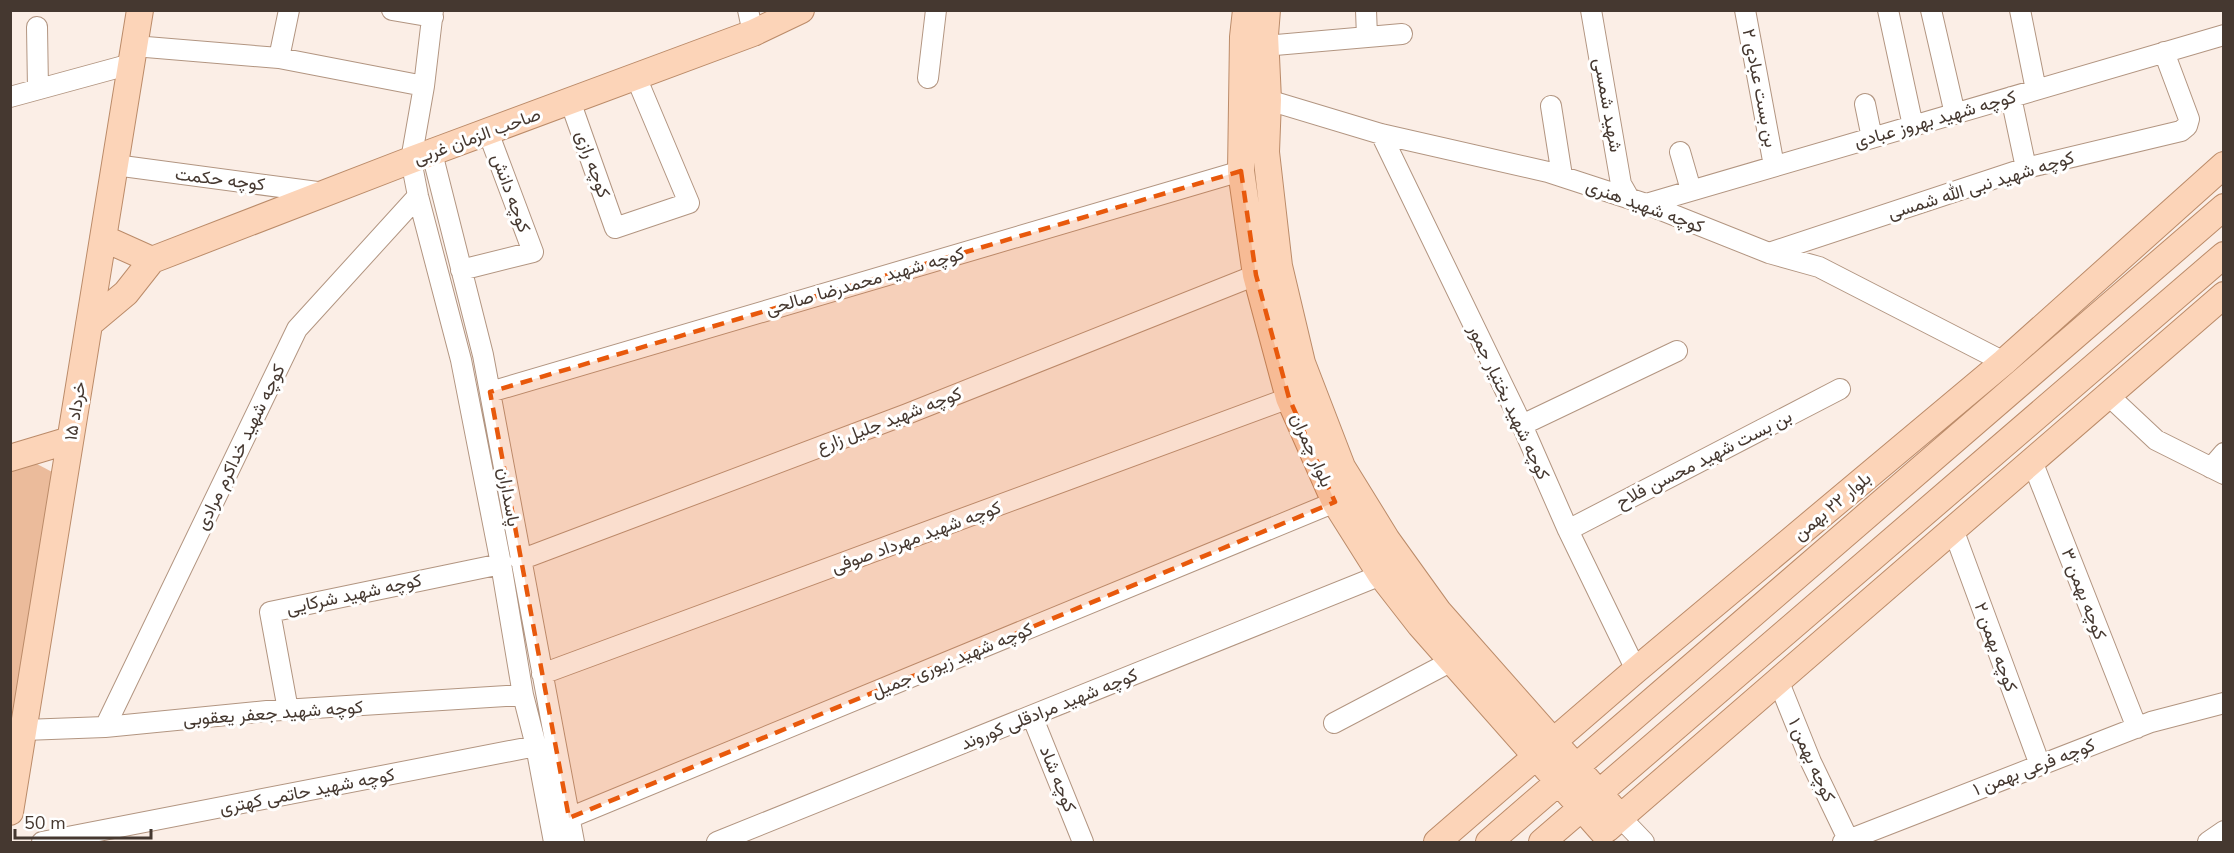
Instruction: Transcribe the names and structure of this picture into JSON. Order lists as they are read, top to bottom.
{
  "streets": {
    "main road": [
      "صاحب الزمان غربی",
      "۱۵ خرداد",
      "بلوار چمران",
      "بلوار ۲۲ بهمن"
    ],
    "street": [
      "بن بست عبادی ۲",
      "شهید شمسی",
      "کوچه شهید بهروز عبادی",
      "کوچه رازی",
      "کوچه حکمت",
      "کوچه شهید نبی الله شمسی",
      "کوچه دانش",
      "کوچه شهید هنری",
      "کوچه شهید محمدرضا صالحی",
      "کوچه شهید بختیار جمور",
      "کوچه شهید جلیل زارع",
      "کوچه شهید خداکرم مرادی",
      "بن بست شهید محسن فلاح",
      "پاسداران",
      "کوچه شهید مهرداد صوفی",
      "کوچه شهید شرکایی",
      "کوچه بهمن ۳",
      "کوچه بهمن ۲",
      "کوچه شهید زیوری جمیل",
      "کوچه شهید مرادقلی کوروند",
      "کوچه شهید جعفر یعقوبی",
      "کوچه بهمن ۱",
      "کوچه فرعی بهمن ۱",
      "کوچه شاد",
      "کوچه شهید حاتمی کهتری"
    ]
  },
  "crossings": [
    ["بن بست عبادی ۲", "کوچه شهید بهروز عبادی"],
    ["شهید شمسی", "کوچه شهید بهروز عبادی"],
    ["شهید شمسی", "کوچه شهید هنری"],
    ["کوچه شهید بهروز عبادی", "کوچه شهید نبی الله شمسی"],
    ["کوچه شهید بهروز عبادی", "کوچه شهید هنری"],
    ["صاحب الزمان غربی", "کوچه رازی"],
    ["صاحب الزمان غربی", "کوچه حکمت"],
    ["صاحب الزمان غربی", "کوچه دانش"],
    ["صاحب الزمان غربی", "پاسداران"],
    ["کوچه حکمت", "۱۵ خرداد"],
    ["کوچه شهید نبی الله شمسی", "کوچه شهید هنری"],
    ["کوچه دانش", "پاسداران"],
    ["کوچه شهید هنری", "کوچه شهید بختیار جمور"],
    ["کوچه شهید هنری", "بلوار چمران"],
    ["کوچه شهید هنری", "بلوار ۲۲ بهمن"],
    ["کوچه شهید محمدرضا صالحی", "بلوار چمران"],
    ["کوچه شهید محمدرضا صالحی", "پاسداران"],
    ["کوچه شهید بختیار جمور", "بن بست شهید محسن فلاح"],
    ["کوچه شهید بختیار جمور", "بلوار ۲۲ بهمن"],
    ["۱۵ خرداد", "کوچه شهید جعفر یعقوبی"],
    ["کوچه شهید جلیل زارع", "بلوار چمران"],
    ["کوچه شهید جلیل زارع", "پاسداران"],
    ["کوچه شهید جلیل زارع", "کوچه شهید شرکایی"],
    ["کوچه شهید خداکرم مرادی", "پاسداران"],
    ["کوچه شهید خداکرم مرادی", "کوچه شهید جعفر یعقوبی"],
    ["بلوار چمران", "بلوار ۲۲ بهمن"],
    ["بلوار چمران", "کوچه شهید مهرداد صوفی"],
    ["بلوار چمران", "کوچه شهید زیوری جمیل"],
    ["بلوار چمران", "کوچه شهید مرادقلی کوروند"],
    ["پاسداران", "کوچه شهید مهرداد صوفی"],
    ["پاسداران", "کوچه شهید شرکایی"],
    ["پاسداران", "کوچه شهید زیوری جمیل"],
    ["پاسداران", "کوچه شهید جعفر یعقوبی"],
    ["پاسداران", "کوچه شهید حاتمی کهتری"],
    ["کوچه شهید شرکایی", "کوچه شهید جعفر یعقوبی"],
    ["کوچه بهمن ۳", "کوچه فرعی بهمن ۱"],
    ["کوچه بهمن ۲", "کوچه فرعی بهمن ۱"],
    ["کوچه شهید مرادقلی کوروند", "کوچه شاد"],
    ["کوچه بهمن ۱", "کوچه فرعی بهمن ۱"]
  ],
  "scale_bar": "50 m"
}
